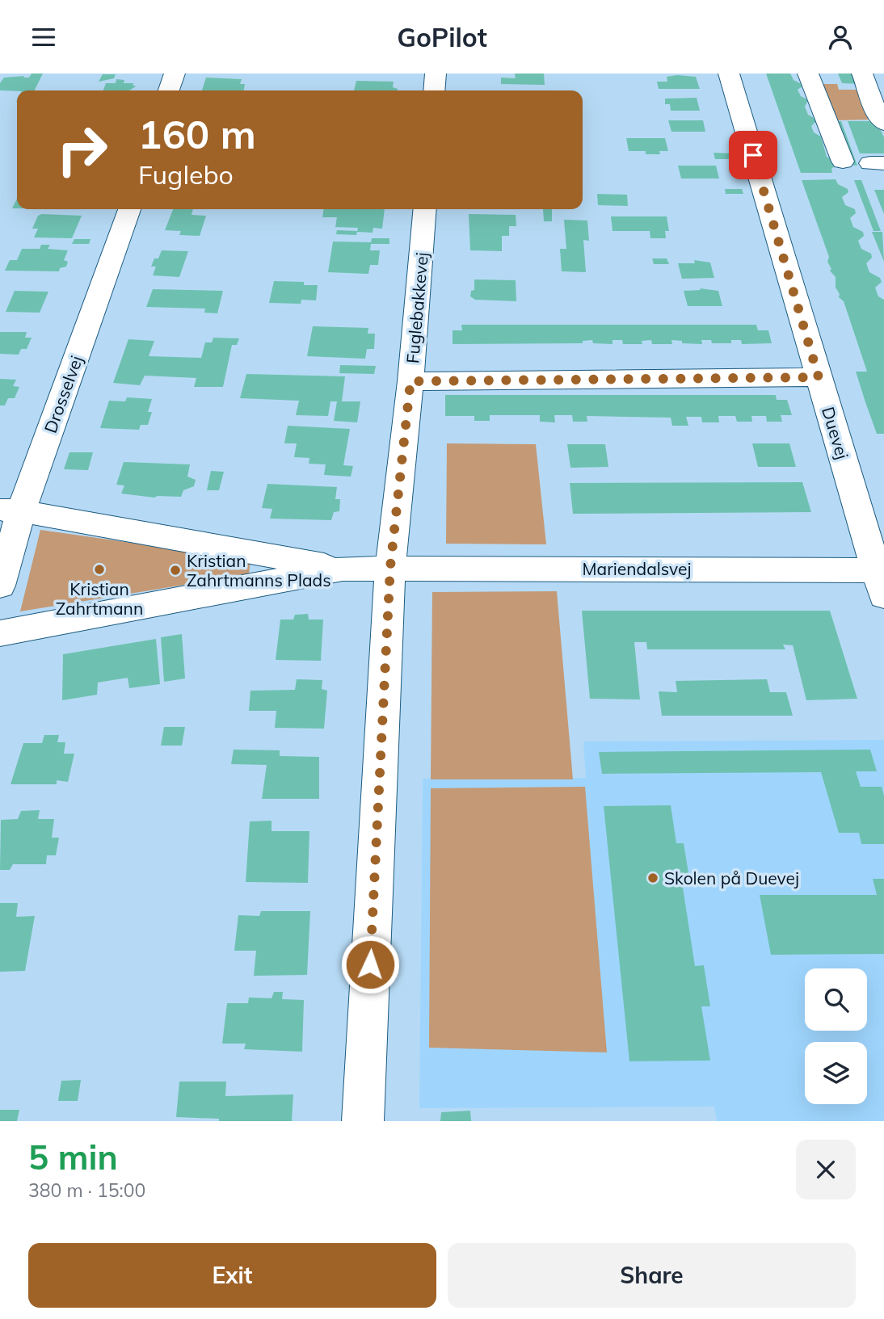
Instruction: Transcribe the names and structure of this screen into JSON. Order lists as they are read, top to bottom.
{
  "streets": {
    "street": [
      "Fuglebakkevej",
      "Drosselvej",
      "Duevej",
      "Mariendalsvej"
    ]
  },
  "crossings": [
    ["Fuglebakkevej", "Mariendalsvej"],
    ["Duevej", "Mariendalsvej"]
  ],
  "places": ["Kristian Zahrtmann", "Kristian Zahrtmanns Plads", "Skolen på Duevej"],
  "page": {
    "header": "GoPilot",
    "turn": ["160 m", "Fuglebo"],
    "heading": ["5 min", "380 m · 15:00"],
    "buttons": ["Exit", "Share"]
  }
}
